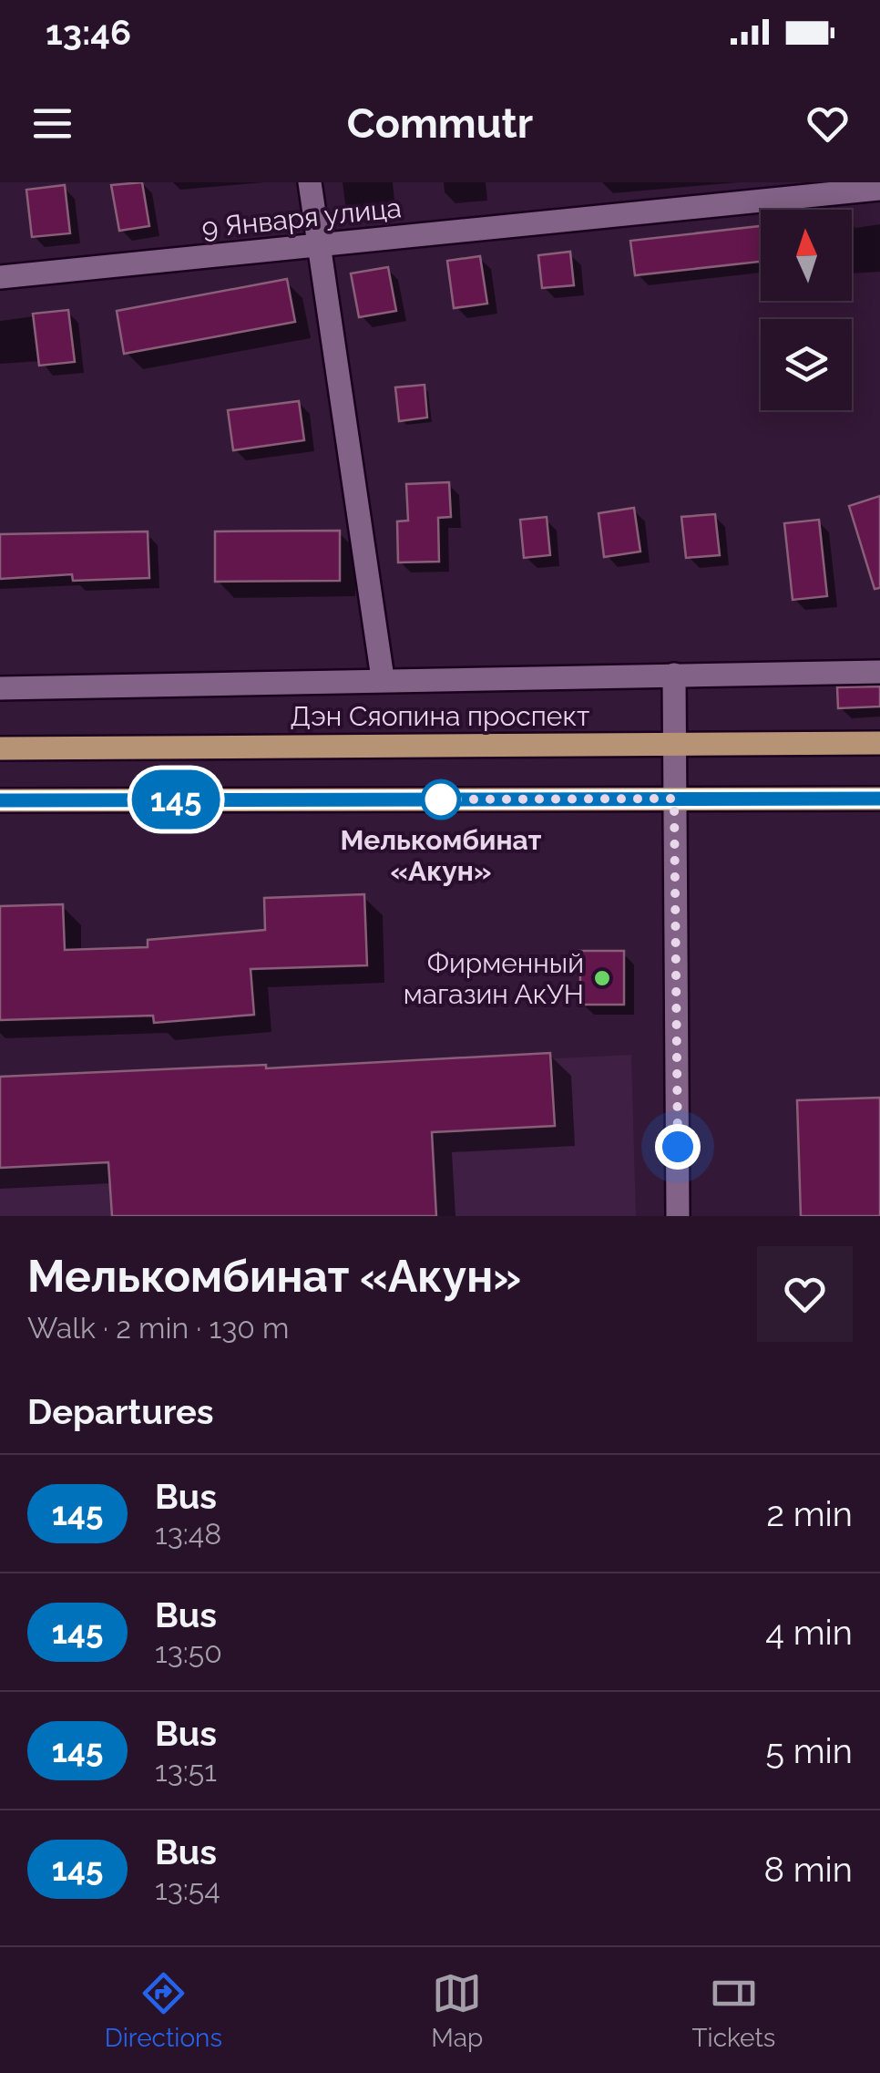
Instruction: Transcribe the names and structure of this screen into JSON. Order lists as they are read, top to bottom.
{
  "streets": {
    "main road": ["Дэн Сяопина проспект"],
    "street": ["9 Января улица"]
  },
  "places": ["Мелькомбинат «Акун»", "Фирменный магазин АкУН"],
  "lines": ["bus line 145"],
  "north": "top",
  "page": {
    "status": "13:46",
    "header": "Commutr",
    "on_map": "145",
    "heading": [
      ["Мелькомбинат «Акун»", "Walk · 2 min · 130 m"],
      "Departures"
    ],
    "list": [
      {
        "mark": "145",
        "name": "Bus",
        "note": "13:48",
        "value": "2 min"
      },
      {
        "mark": "145",
        "name": "Bus",
        "note": "13:50",
        "value": "4 min"
      },
      {
        "mark": "145",
        "name": "Bus",
        "note": "13:51",
        "value": "5 min"
      },
      {
        "mark": "145",
        "name": "Bus",
        "note": "13:54",
        "value": "8 min"
      }
    ],
    "tabs": ["Directions", "Map", "Tickets"]
  }
}
